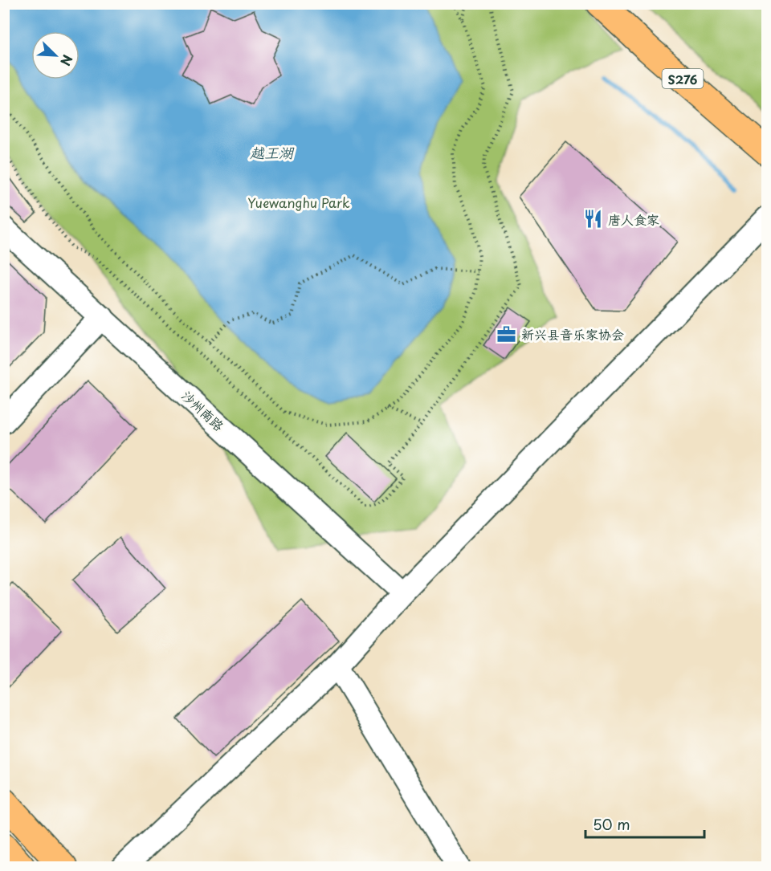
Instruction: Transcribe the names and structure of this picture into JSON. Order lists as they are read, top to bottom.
{
  "streets": {
    "main road": ["S276"],
    "street": ["沙州南路"]
  },
  "water": ["越王湖"],
  "parks": ["Yuewanghu Park"],
  "places": {
    "restaurant": ["唐人食家"],
    "office": ["新兴县音乐家协会"]
  },
  "scale_bar": "50 m",
  "north": "bottom right"
}
